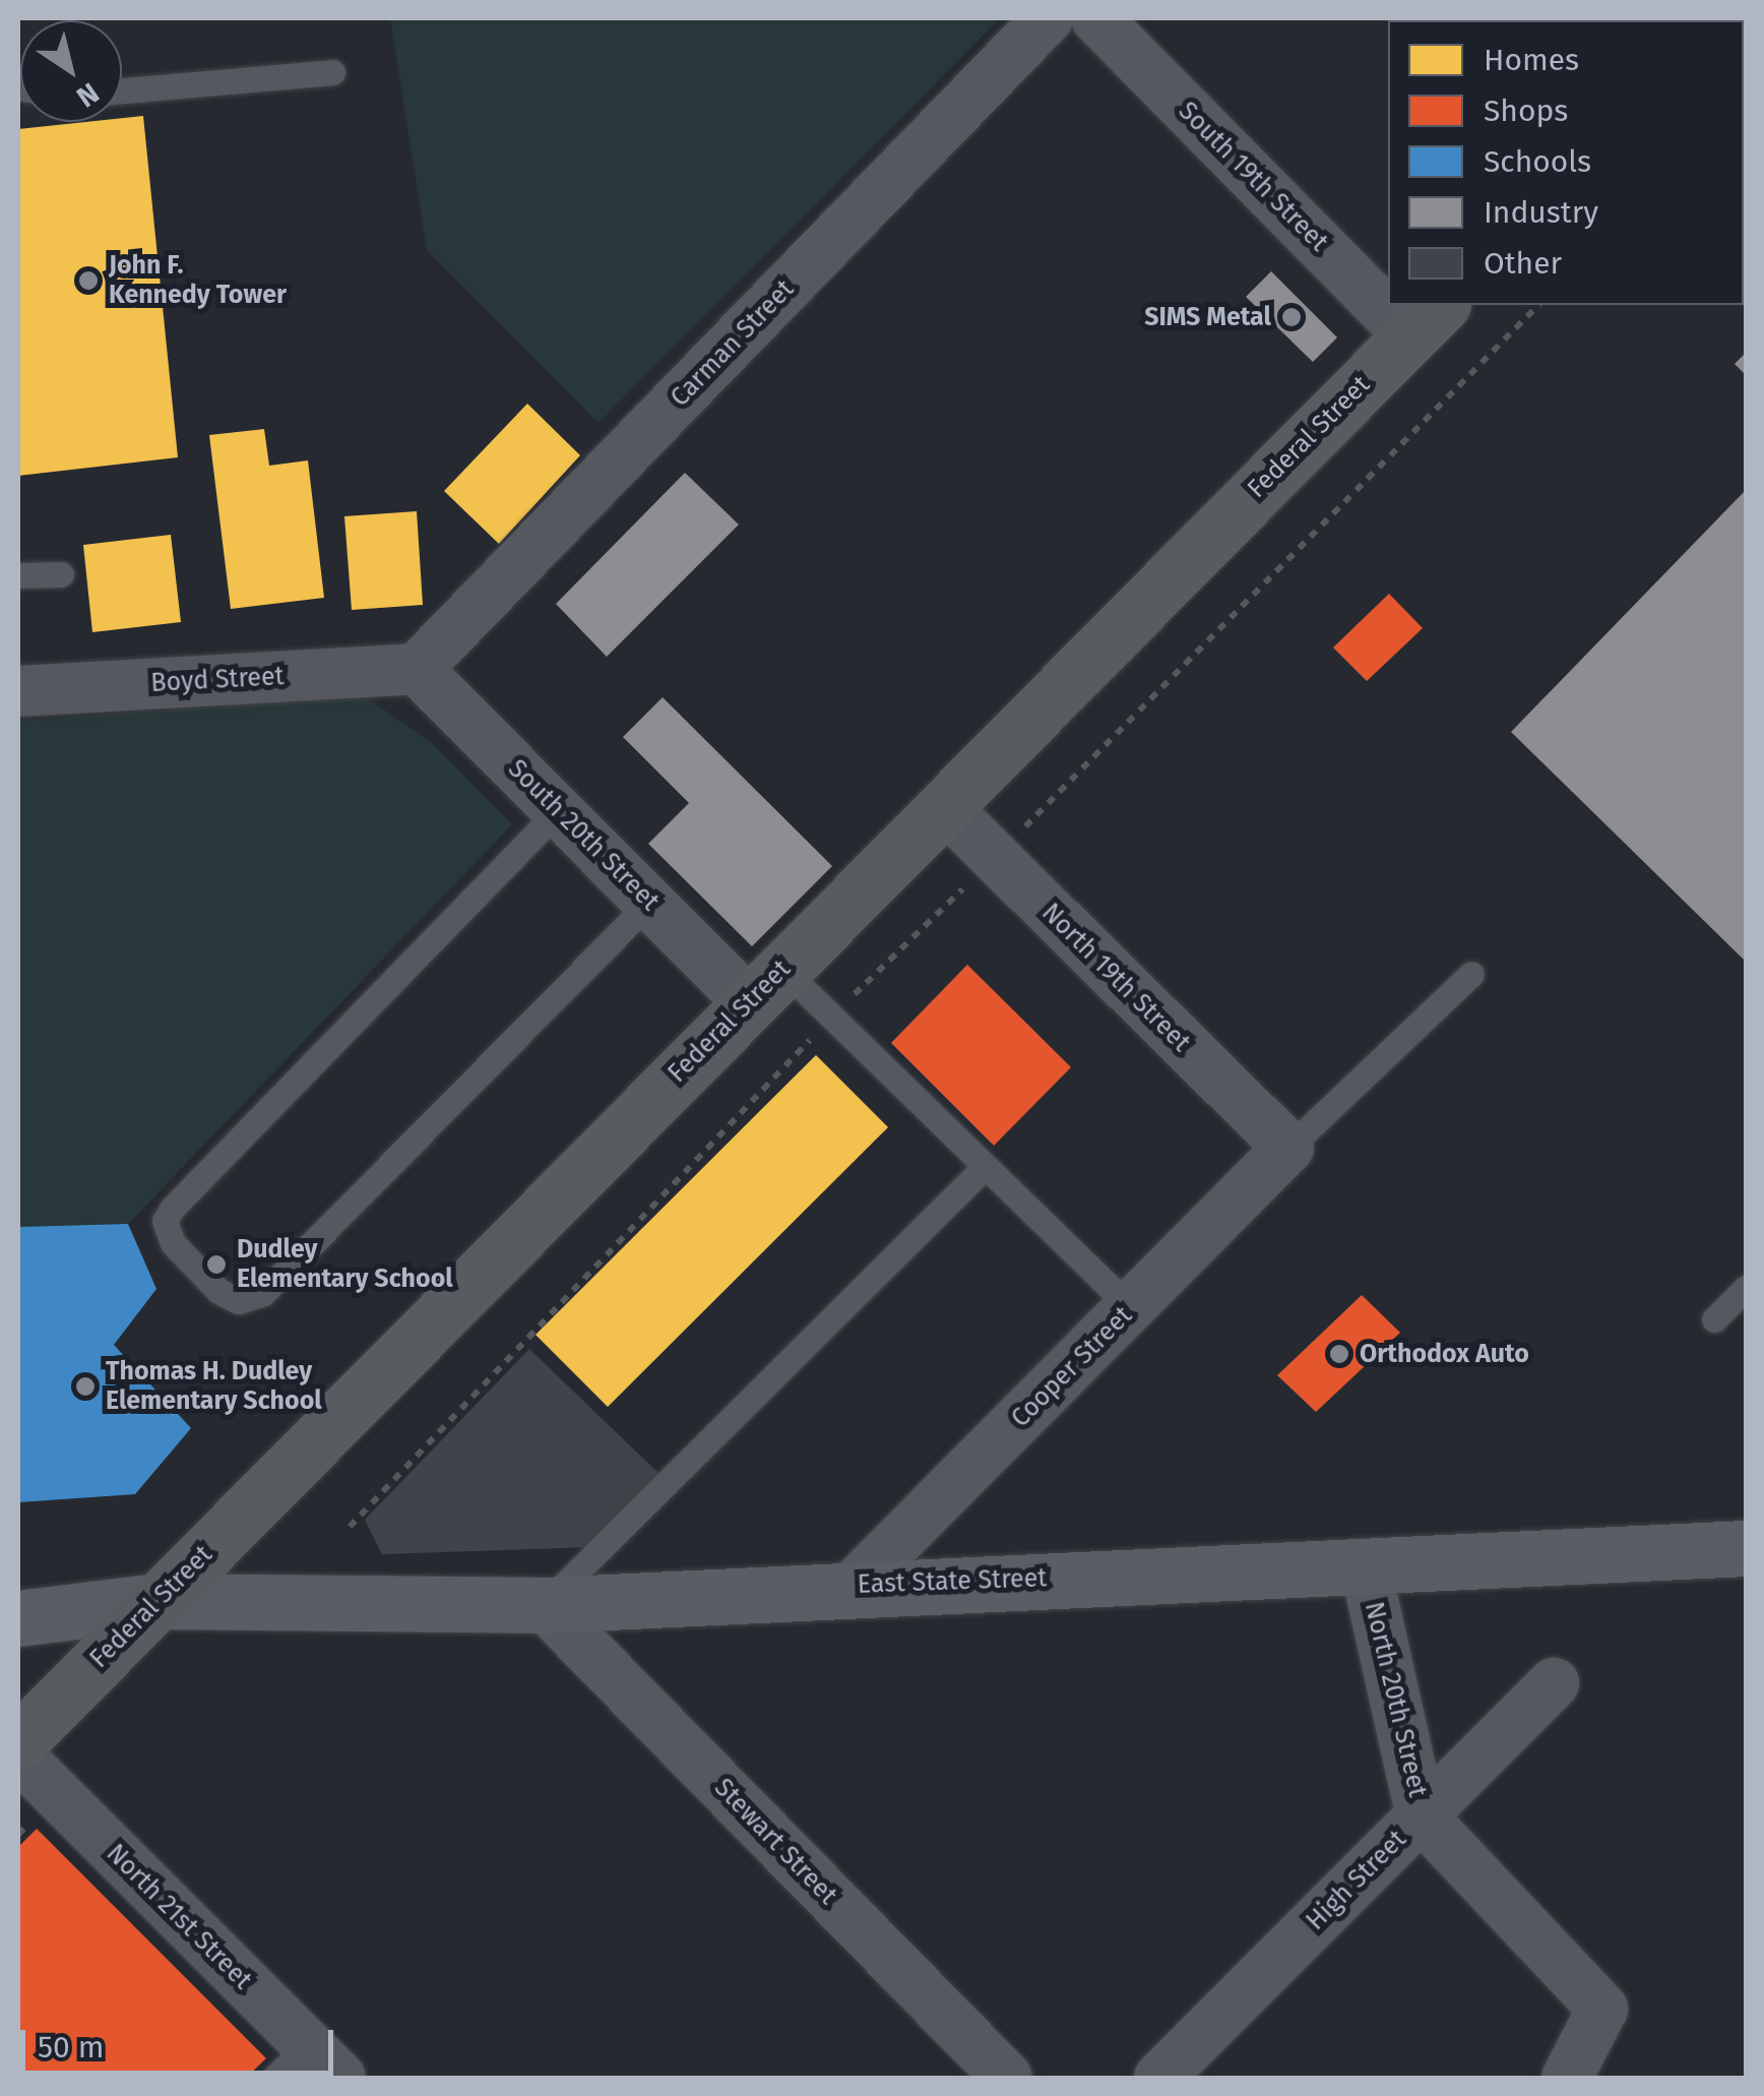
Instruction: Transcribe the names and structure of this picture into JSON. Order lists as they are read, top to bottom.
{
  "streets": {
    "main road": ["Federal Street", "East State Street"],
    "street": [
      "South 19th Street",
      "Carman Street",
      "Boyd Street",
      "South 20th Street",
      "North 19th Street",
      "Cooper Street",
      "North 20th Street",
      "Stewart Street",
      "High Street",
      "North 21st Street"
    ]
  },
  "crossings": [
    ["Carman Street", "Boyd Street"],
    ["Carman Street", "South 20th Street"],
    ["Federal Street", "South 20th Street"],
    ["Federal Street", "North 19th Street"],
    ["Federal Street", "East State Street"],
    ["Boyd Street", "South 20th Street"],
    ["North 19th Street", "Cooper Street"],
    ["Cooper Street", "East State Street"],
    ["East State Street", "North 20th Street"],
    ["East State Street", "Stewart Street"],
    ["North 20th Street", "High Street"]
  ],
  "places": [
    "John F. Kennedy Tower",
    "SIMS Metal",
    "Dudley Elementary School",
    "Orthodox Auto",
    "Thomas H. Dudley Elementary School"
  ],
  "legend": [
    "Homes",
    "Shops",
    "Schools",
    "Industry",
    "Other"
  ],
  "scale_bar": "50 m",
  "north": "bottom right"
}
